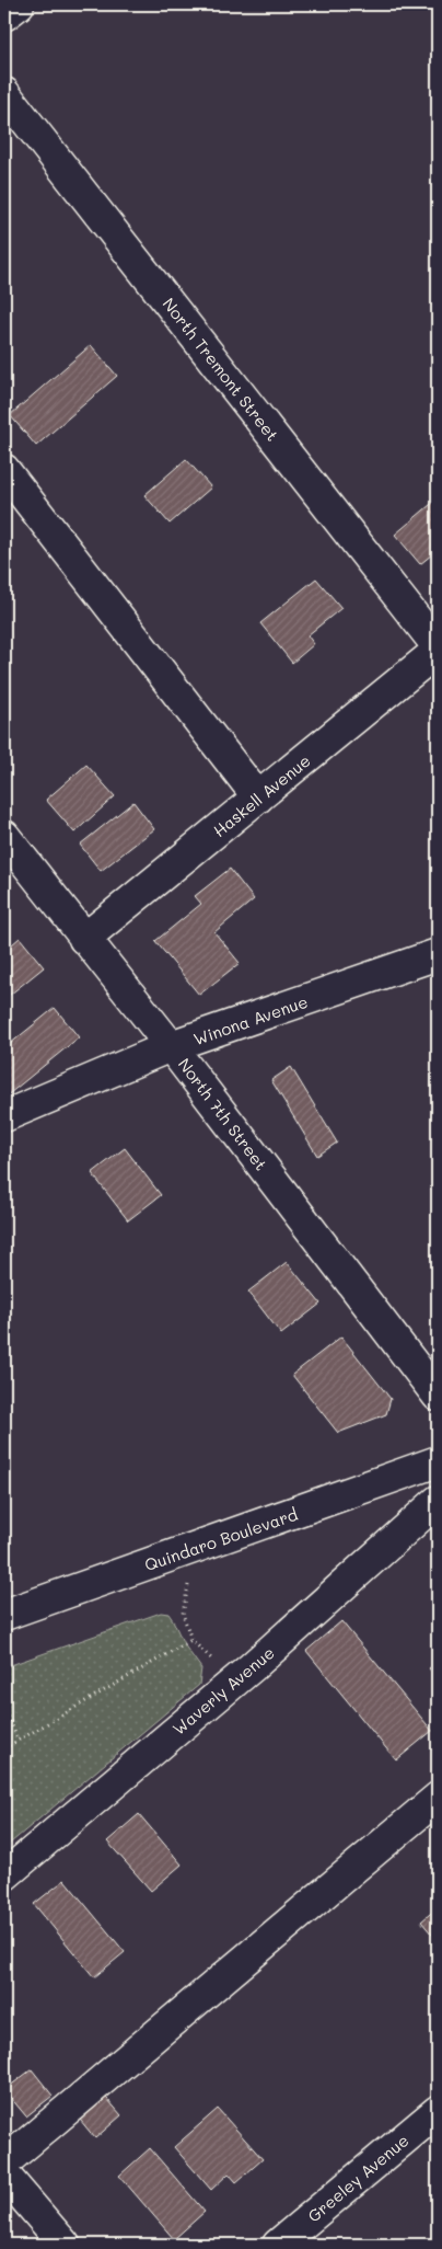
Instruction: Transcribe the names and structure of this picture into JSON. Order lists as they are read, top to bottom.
{
  "streets": {
    "street": [
      "North Tremont Street",
      "Haskell Avenue",
      "Winona Avenue",
      "North 7th Street",
      "Quindaro Boulevard",
      "Waverly Avenue",
      "Greeley Avenue"
    ]
  },
  "crossings": [
    ["Haskell Avenue", "North 7th Street"],
    ["Winona Avenue", "North 7th Street"]
  ]
}
